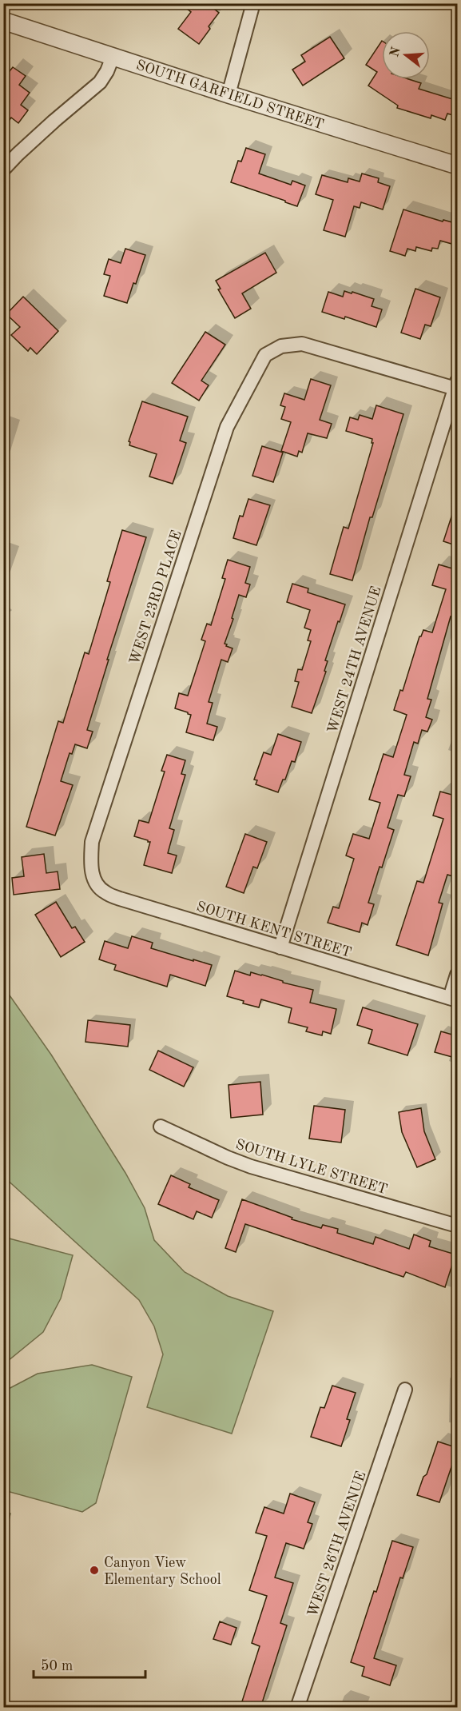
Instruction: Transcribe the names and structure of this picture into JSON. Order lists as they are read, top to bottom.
{
  "streets": {
    "street": [
      "SOUTH GARFIELD STREET",
      "WEST 23RD PLACE",
      "WEST 24TH AVENUE",
      "SOUTH KENT STREET",
      "SOUTH LYLE STREET",
      "WEST 26TH AVENUE"
    ]
  },
  "crossings": [
    ["WEST 23RD PLACE", "WEST 24TH AVENUE"],
    ["WEST 23RD PLACE", "SOUTH KENT STREET"],
    ["WEST 24TH AVENUE", "SOUTH KENT STREET"]
  ],
  "places": ["Canyon View Elementary School"],
  "scale_bar": "50 m",
  "north": "left"
}
